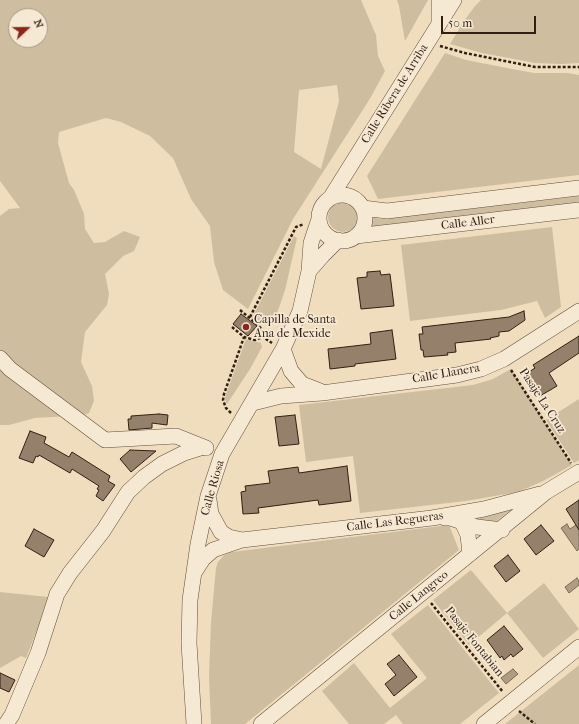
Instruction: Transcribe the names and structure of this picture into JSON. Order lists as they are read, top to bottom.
{
  "streets": {
    "street": [
      "Calle Ribera de Arriba",
      "Calle Aller",
      "Calle Llanera",
      "Calle Riosa",
      "Calle Las Regueras",
      "Calle Langreo"
    ],
    "path": ["Pasaje La Cruz", "Pasaje Fontabian"]
  },
  "crossings": [
    ["Calle Ribera de Arriba", "Calle Aller"],
    ["Calle Ribera de Arriba", "Calle Riosa"],
    ["Calle Aller", "Calle Riosa"],
    ["Calle Llanera", "Pasaje La Cruz"],
    ["Calle Llanera", "Calle Riosa"],
    ["Pasaje La Cruz", "Calle Langreo"],
    ["Calle Riosa", "Calle Las Regueras"],
    ["Calle Las Regueras", "Calle Langreo"],
    ["Calle Langreo", "Pasaje Fontabian"]
  ],
  "places": ["Capilla de Santa Ana de Mexide"],
  "scale_bar": "50 m",
  "north": "right"
}
